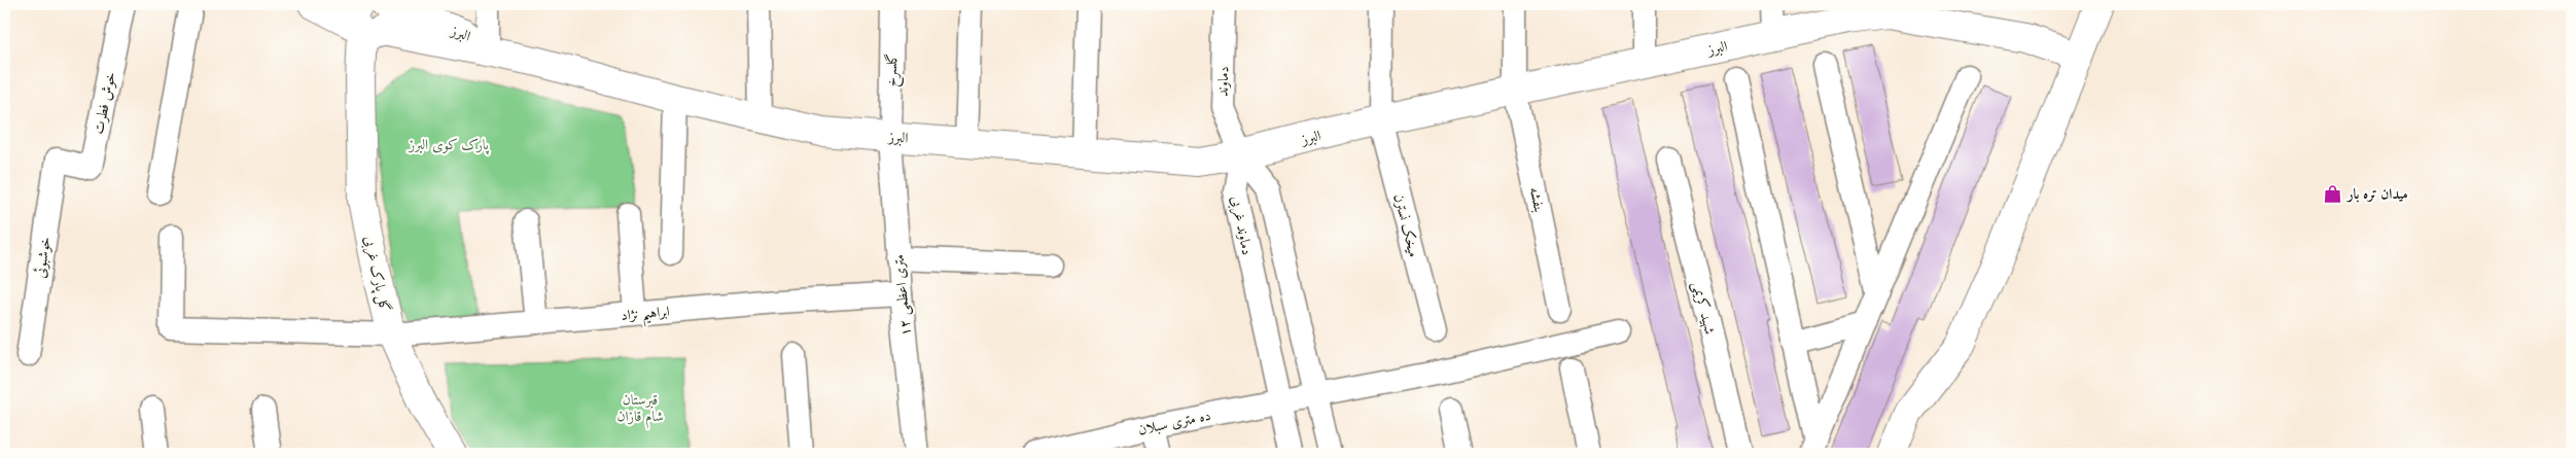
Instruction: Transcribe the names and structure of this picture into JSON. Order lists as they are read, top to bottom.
{
  "streets": {
    "main road": ["البرز", "گل پارک غربی"],
    "street": [
      "گلسرخ",
      "دماوند",
      "خوش فطرت",
      "بنفشه",
      "دماوند غربی",
      "میخک نسترن",
      "خوشبوئی",
      "۱۲ متری اعظمی",
      "شهید کریمی",
      "ابراهیم نژاد",
      "ده متری سبلان"
    ]
  },
  "crossings": [
    ["البرز", "گلسرخ"],
    ["البرز", "دماوند"],
    ["البرز", "بنفشه"],
    ["البرز", "دماوند غربی"],
    ["البرز", "میخک نسترن"],
    ["البرز", "گل پارک غربی"],
    ["البرز", "۱۲ متری اعظمی"],
    ["گلسرخ", "۱۲ متری اعظمی"],
    ["دماوند", "دماوند غربی"],
    ["خوش فطرت", "خوشبوئی"],
    ["دماوند غربی", "ده متری سبلان"],
    ["گل پارک غربی", "ابراهیم نژاد"],
    ["۱۲ متری اعظمی", "ابراهیم نژاد"]
  ],
  "parks": ["پارک کوی البرز", "قبرستان شام قازان"],
  "places": {
    "shop": ["میدان تره بار"]
  }
}
